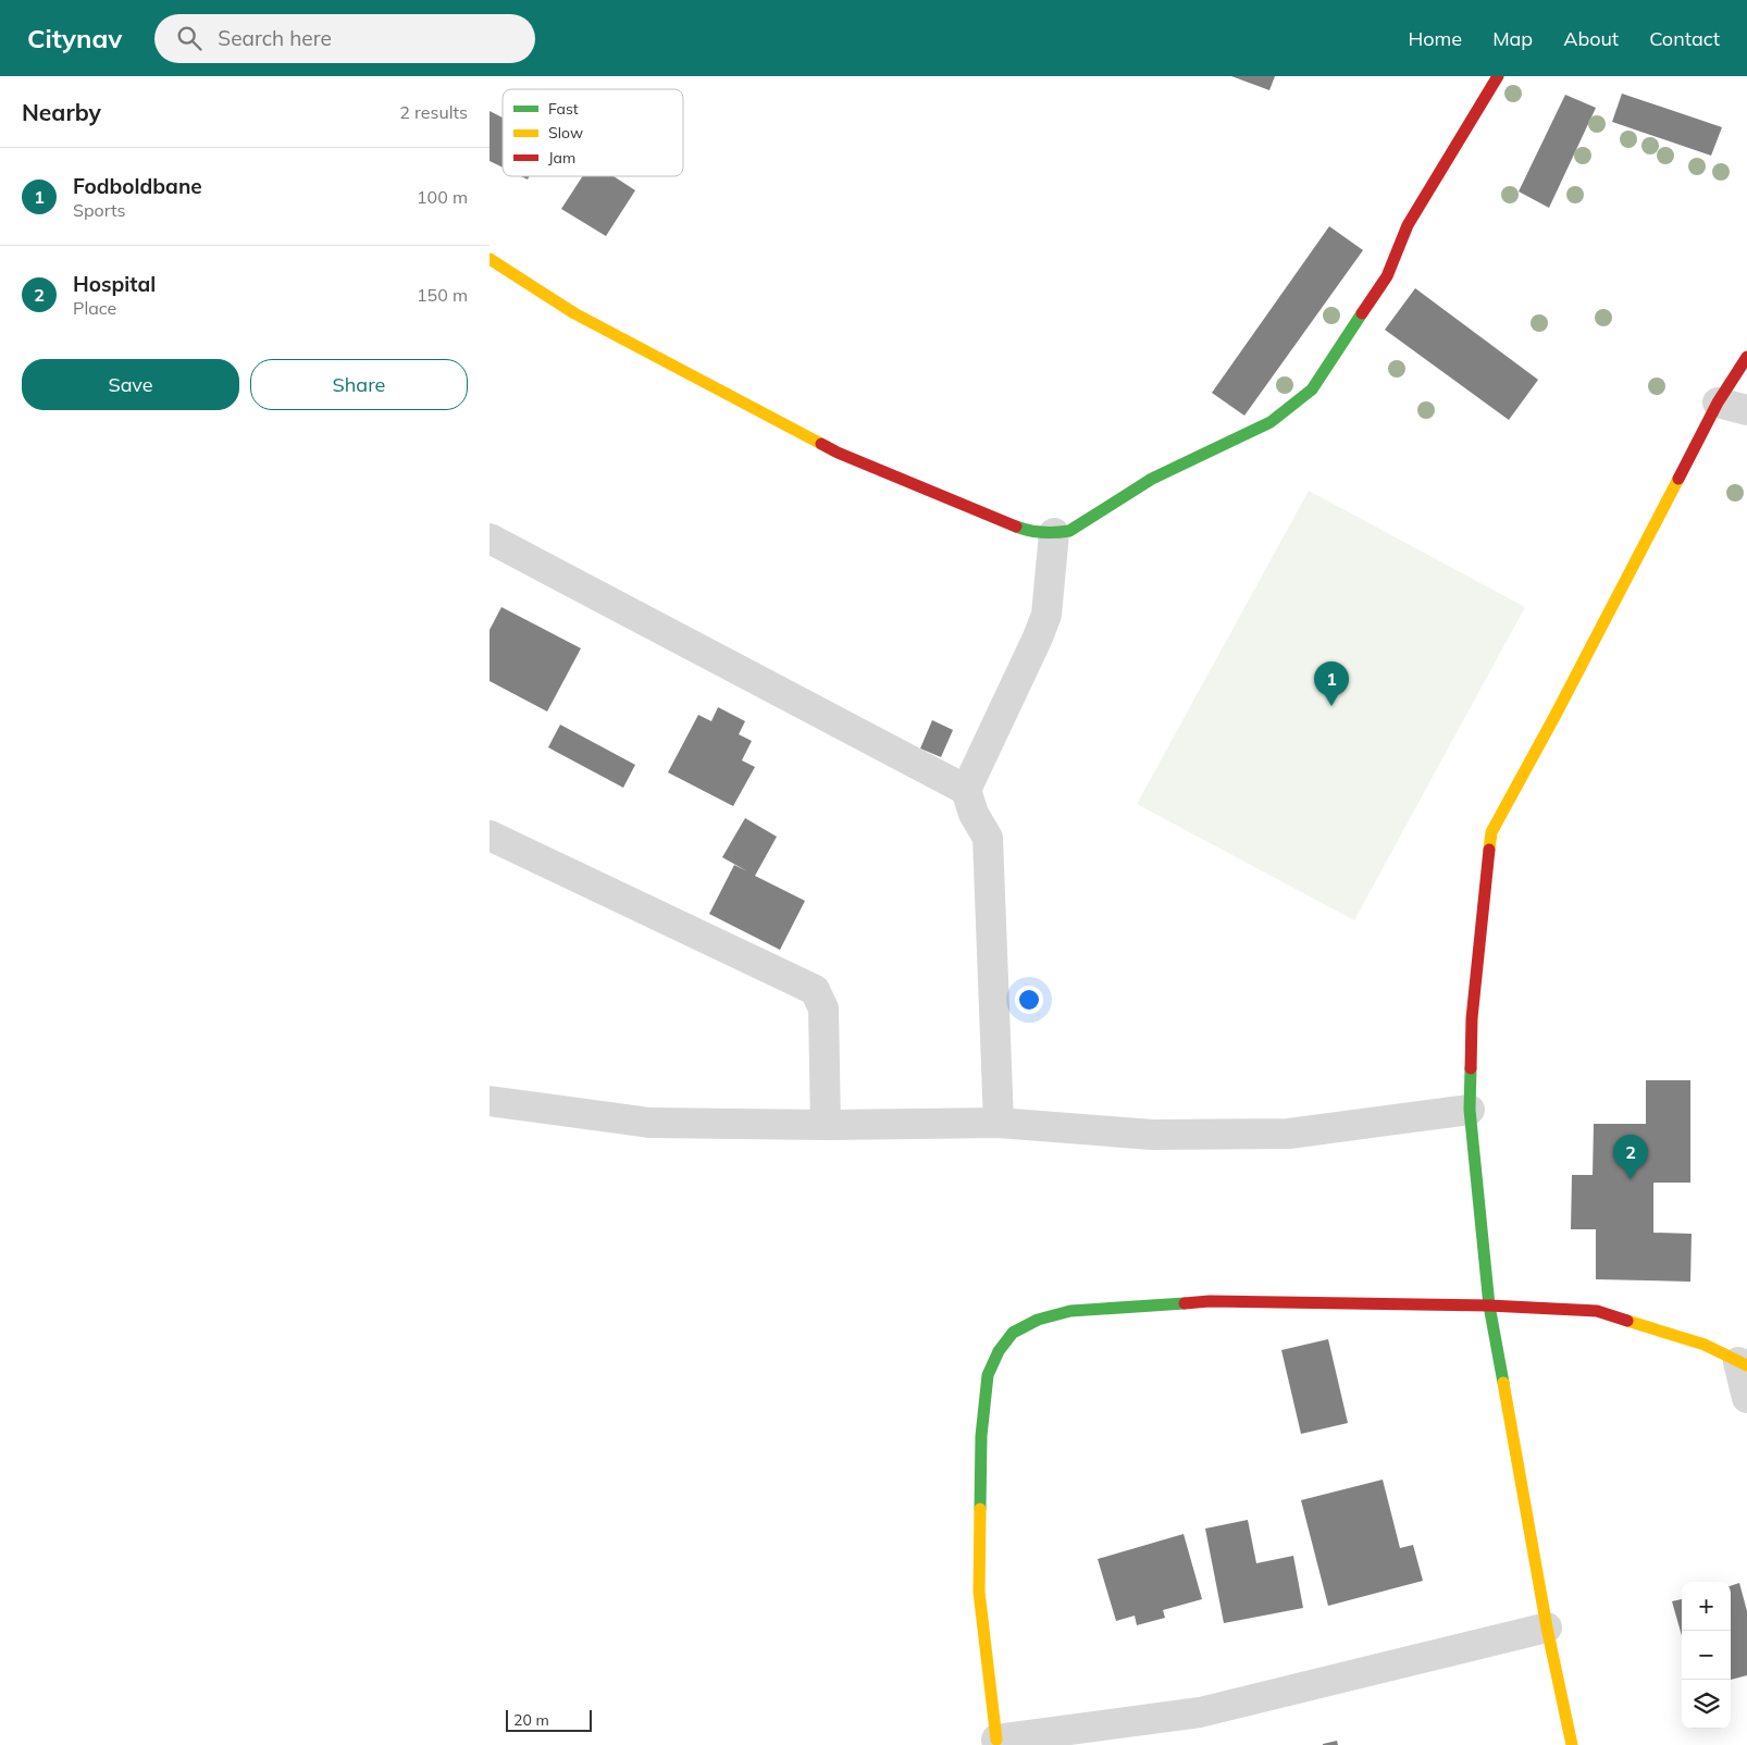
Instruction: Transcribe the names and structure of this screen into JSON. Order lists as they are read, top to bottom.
{
  "legend": ["Fast", "Slow", "Jam"],
  "scale_bar": "20 m",
  "page": {
    "header": "Citynav",
    "search": "Search here",
    "nav": [
      "Home",
      "Map",
      "About",
      "Contact"
    ],
    "heading": ["Nearby", "2 results"],
    "list": [
      {
        "mark": "1",
        "name": "Fodboldbane",
        "note": "Sports",
        "value": "100 m"
      },
      {
        "mark": "2",
        "name": "Hospital",
        "note": "Place",
        "value": "150 m"
      }
    ],
    "buttons": ["Save", "Share"],
    "pins": ["1", "2"],
    "map_buttons": ["+", "−"],
    "scale": "20 m"
  }
}
